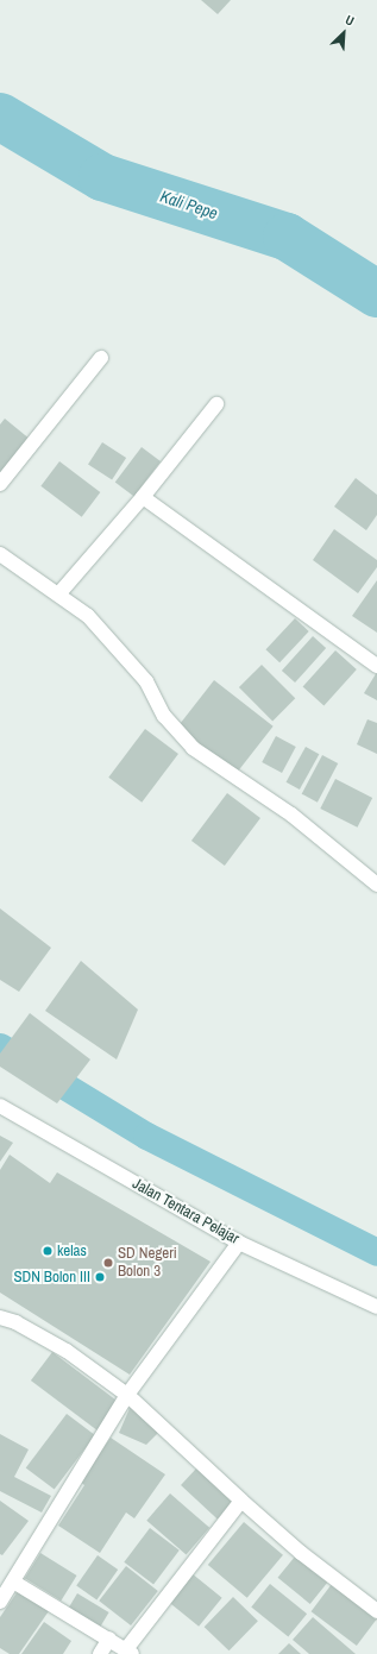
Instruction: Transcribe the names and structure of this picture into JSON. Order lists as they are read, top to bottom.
{
  "streets": {
    "street": ["Jalan Tentara Pelajar"]
  },
  "water": ["Kali Pepe"],
  "places": ["kelas", "SD Negeri Bolon 3", "SDN Bolon III"],
  "north": "top right"
}
